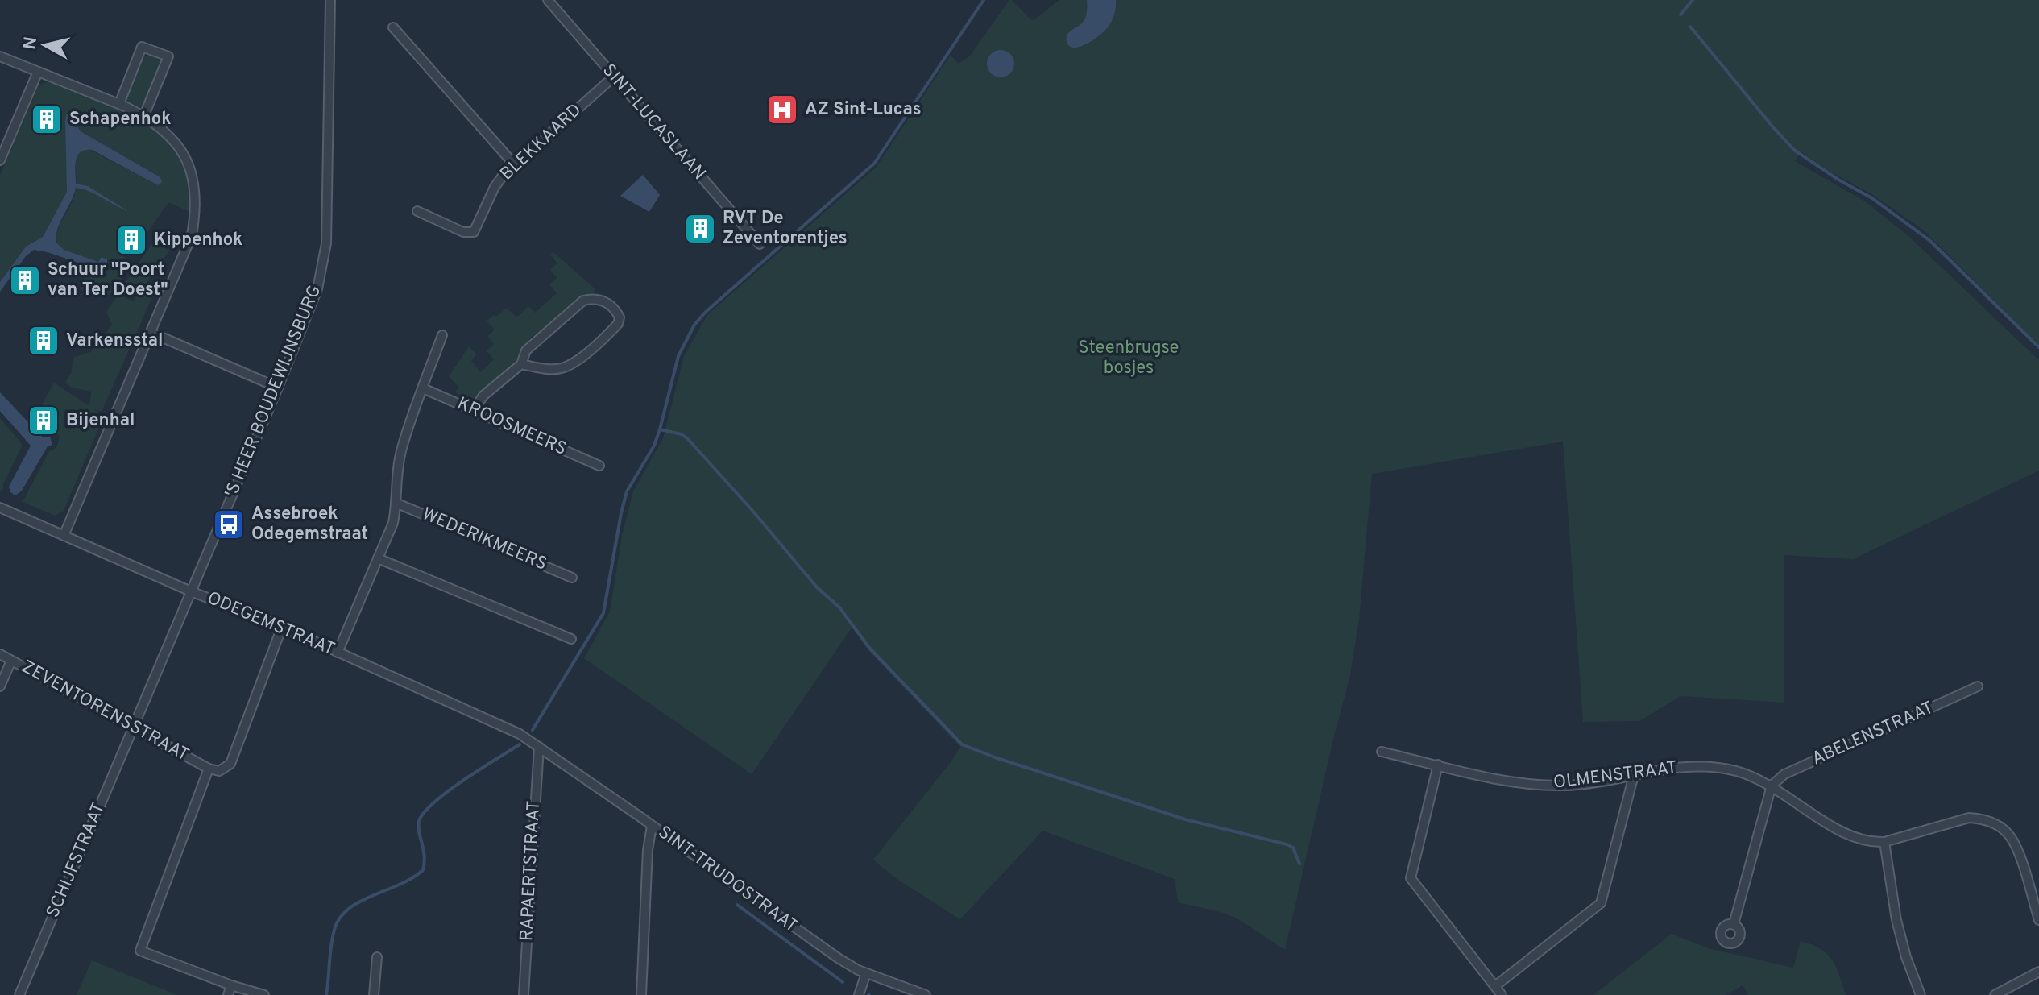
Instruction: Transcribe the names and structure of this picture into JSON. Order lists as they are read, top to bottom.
{
  "streets": {
    "street": [
      "SINT-LUCASLAAN",
      "BLEKKAARD",
      "'S HEER BOUDEWIJNSBURG",
      "KROOSMEERS",
      "WEDERIKMEERS",
      "ODEGEMSTRAAT",
      "ZEVENTORENSSTRAAT",
      "ABELENSTRAAT",
      "OLMENSTRAAT",
      "SCHIJFSTRAAT",
      "RAPAERTSTRAAT",
      "SINT-TRUDOSTRAAT"
    ]
  },
  "crossings": [
    ["SINT-LUCASLAAN", "BLEKKAARD"],
    ["'S HEER BOUDEWIJNSBURG", "ODEGEMSTRAAT"],
    ["'S HEER BOUDEWIJNSBURG", "ZEVENTORENSSTRAAT"],
    ["'S HEER BOUDEWIJNSBURG", "SCHIJFSTRAAT"],
    ["ODEGEMSTRAAT", "RAPAERTSTRAAT"],
    ["ODEGEMSTRAAT", "SINT-TRUDOSTRAAT"],
    ["ZEVENTORENSSTRAAT", "SCHIJFSTRAAT"],
    ["ABELENSTRAAT", "OLMENSTRAAT"],
    ["RAPAERTSTRAAT", "SINT-TRUDOSTRAAT"]
  ],
  "parks": ["Steenbrugse bosjes"],
  "places": {
    "hospital": ["AZ Sint-Lucas"],
    "building": [
      "Schapenhok",
      "RVT De Zeventorentjes",
      "Kippenhok",
      "Schuur \"Poort van Ter Doest\"",
      "Varkensstal",
      "Bijenhal"
    ],
    "bus stop": ["Assebroek Odegemstraat"]
  },
  "north": "left"
}
